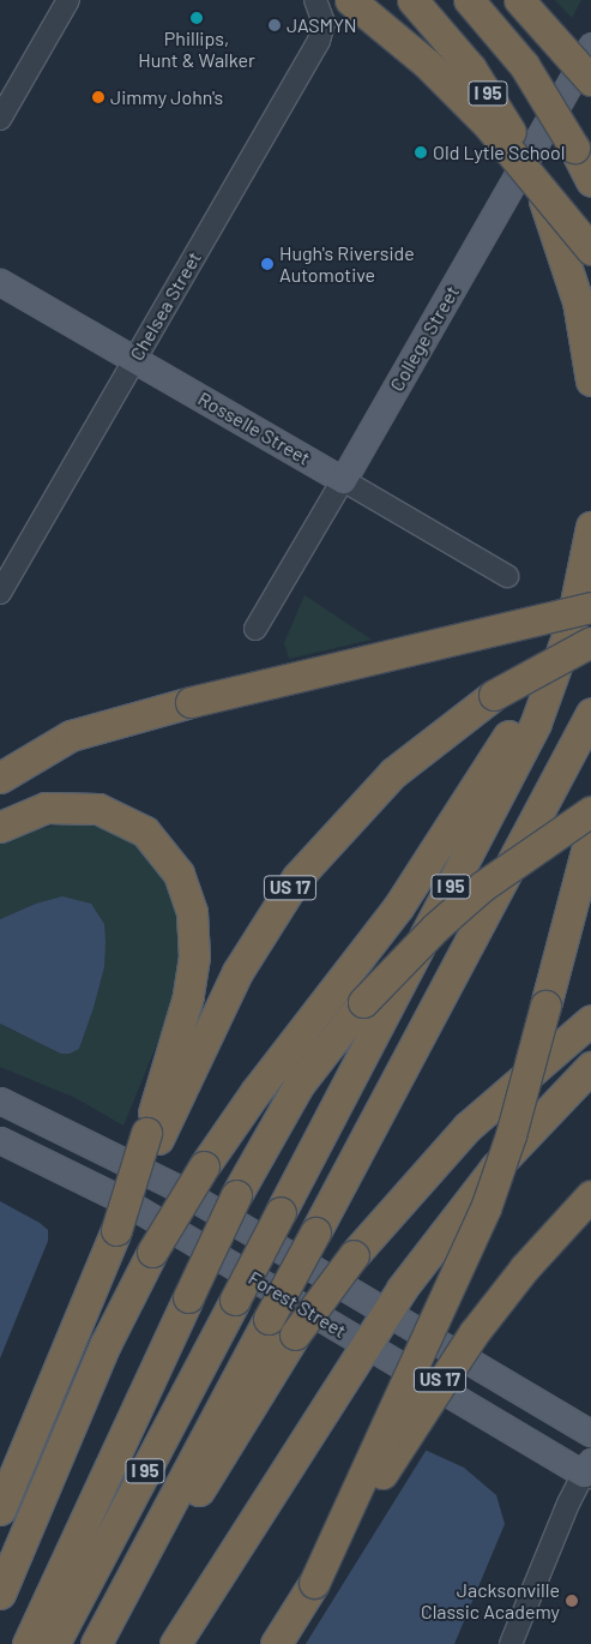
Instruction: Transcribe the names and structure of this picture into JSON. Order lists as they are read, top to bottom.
{
  "streets": {
    "highway": ["I 95", "US 17"],
    "main road": ["College Street", "Rosselle Street", "Forest Street"],
    "street": ["Chelsea Street"]
  },
  "crossings": [
    ["Chelsea Street", "Rosselle Street"],
    ["College Street", "Rosselle Street"]
  ],
  "places": [
    "Phillips, Hunt & Walker",
    "JASMYN",
    "Jimmy John's",
    "Old Lytle School",
    "Hugh's Riverside Automotive",
    "Jacksonville Classic Academy"
  ]
}
